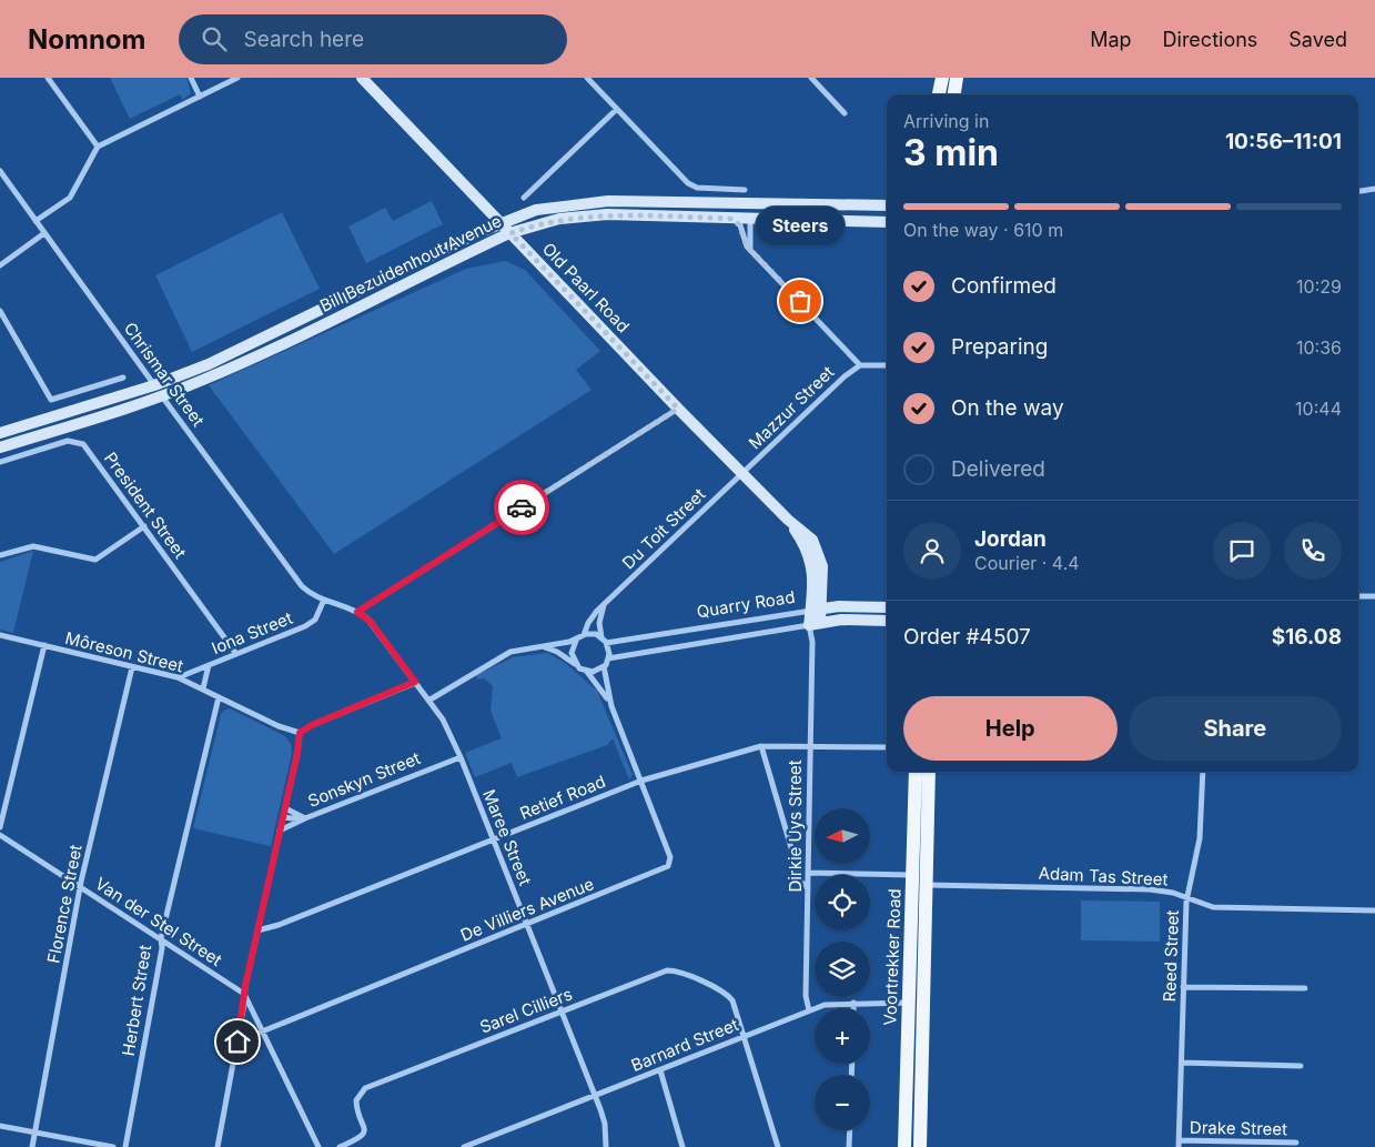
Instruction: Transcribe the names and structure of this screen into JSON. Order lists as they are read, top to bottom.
{
  "streets": {
    "main road": [
      "Bill Bezuidenhout Avenue",
      "Old Paarl Road",
      "Quarry Road",
      "Voortrekker Road"
    ],
    "street": [
      "Chrismar Street",
      "Mazzur Street",
      "President Street",
      "Du Toit Street",
      "Iona Street",
      "Môreson Street",
      "Sonskyn Street",
      "Retief Road",
      "Dirkie Uys Street",
      "Maree Street",
      "Adam Tas Street",
      "Florence Street",
      "De Villiers Avenue",
      "Van der Stel Street",
      "Reed Street",
      "Herbert Street",
      "Sarel Cilliers",
      "Barnard Street",
      "Drake Street"
    ]
  },
  "crossings": [
    ["Bill Bezuidenhout Avenue", "Old Paarl Road"],
    ["Bill Bezuidenhout Avenue", "Chrismar Street"],
    ["Old Paarl Road", "Mazzur Street"],
    ["Old Paarl Road", "Du Toit Street"],
    ["Old Paarl Road", "Quarry Road"],
    ["Chrismar Street", "Maree Street"],
    ["Mazzur Street", "Du Toit Street"],
    ["President Street", "Iona Street"],
    ["Du Toit Street", "Quarry Road"],
    ["Du Toit Street", "De Villiers Avenue"],
    ["Quarry Road", "Dirkie Uys Street"],
    ["Quarry Road", "De Villiers Avenue"],
    ["Iona Street", "Môreson Street"],
    ["Iona Street", "Maree Street"],
    ["Môreson Street", "Florence Street"],
    ["Môreson Street", "Herbert Street"],
    ["Sonskyn Street", "Maree Street"],
    ["Retief Road", "Dirkie Uys Street"],
    ["Retief Road", "Maree Street"],
    ["Retief Road", "De Villiers Avenue"],
    ["Dirkie Uys Street", "Barnard Street"],
    ["Maree Street", "De Villiers Avenue"],
    ["Maree Street", "Sarel Cilliers"],
    ["Maree Street", "Barnard Street"],
    ["Adam Tas Street", "Reed Street"],
    ["Adam Tas Street", "Voortrekker Road"],
    ["Florence Street", "Van der Stel Street"],
    ["De Villiers Avenue", "Van der Stel Street"],
    ["Van der Stel Street", "Herbert Street"],
    ["Reed Street", "Drake Street"],
    ["Voortrekker Road", "Barnard Street"],
    ["Sarel Cilliers", "Barnard Street"]
  ],
  "places": ["Steers"],
  "north": "left",
  "page": {
    "header": "Nomnom",
    "search": "Search here",
    "nav": ["Map", "Directions", "Saved"],
    "heading": ["3 min", "Arriving in", "10:56–11:01"],
    "panel": [
      "Jordan",
      "Courier · 4.4",
      "Order #4507",
      "$16.08"
    ],
    "bar": "On the way · 610 m",
    "bubble": "Steers",
    "list": [
      ["Confirmed", "10:29"],
      ["Preparing", "10:36"],
      ["On the way", "10:44"],
      "Delivered"
    ],
    "buttons": ["Help", "Share"],
    "map_buttons": ["+", "−"]
  }
}
